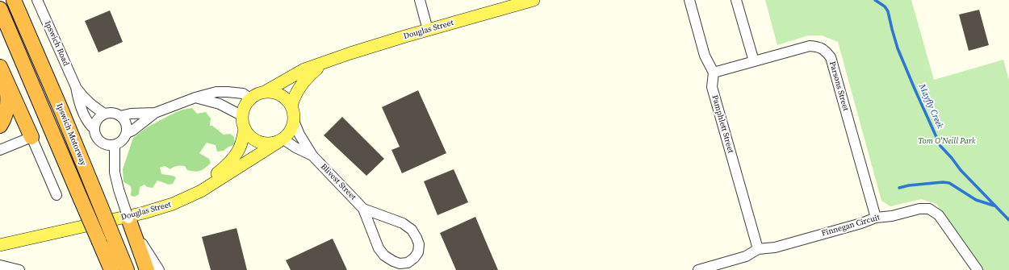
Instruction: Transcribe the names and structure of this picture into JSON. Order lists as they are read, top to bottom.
{
  "streets": {
    "highway": ["Ipswich Motorway"],
    "main road": ["Douglas Street"],
    "street": [
      "Ipswich Road",
      "Parsons Street",
      "Pamphlett Street",
      "Blivest Street",
      "Finnegan Circuit"
    ]
  },
  "crossings": [
    ["Douglas Street", "Blivest Street"],
    ["Parsons Street", "Pamphlett Street"],
    ["Parsons Street", "Finnegan Circuit"],
    ["Pamphlett Street", "Finnegan Circuit"]
  ],
  "water": ["Mayfly Creek"],
  "parks": ["Tom O'Neill Park"]
}
